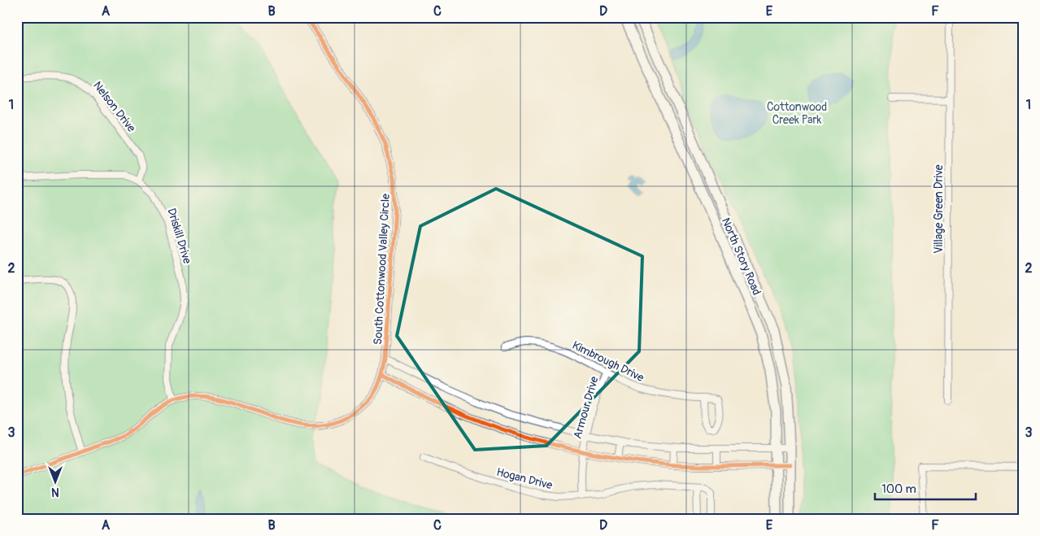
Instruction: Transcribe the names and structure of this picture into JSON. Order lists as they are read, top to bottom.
{
  "streets": {
    "main road": ["North Story Road"],
    "street": [
      "Nelson Drive",
      "Village Green Drive",
      "Driskill Drive",
      "South Cottonwood Valley Circle",
      "Kimbrough Drive",
      "Armour Drive",
      "Hogan Drive"
    ]
  },
  "crossings": [
    ["Nelson Drive", "Driskill Drive"],
    ["Driskill Drive", "South Cottonwood Valley Circle"],
    ["Kimbrough Drive", "Armour Drive"],
    ["Armour Drive", "Hogan Drive"]
  ],
  "parks": ["Cottonwood Creek Park"],
  "scale_bar": "100 m",
  "north": "bottom",
  "grid": {
    "columns": [
      "A",
      "B",
      "C",
      "D",
      "E",
      "F"
    ],
    "rows": ["1", "2", "3"]
  }
}
